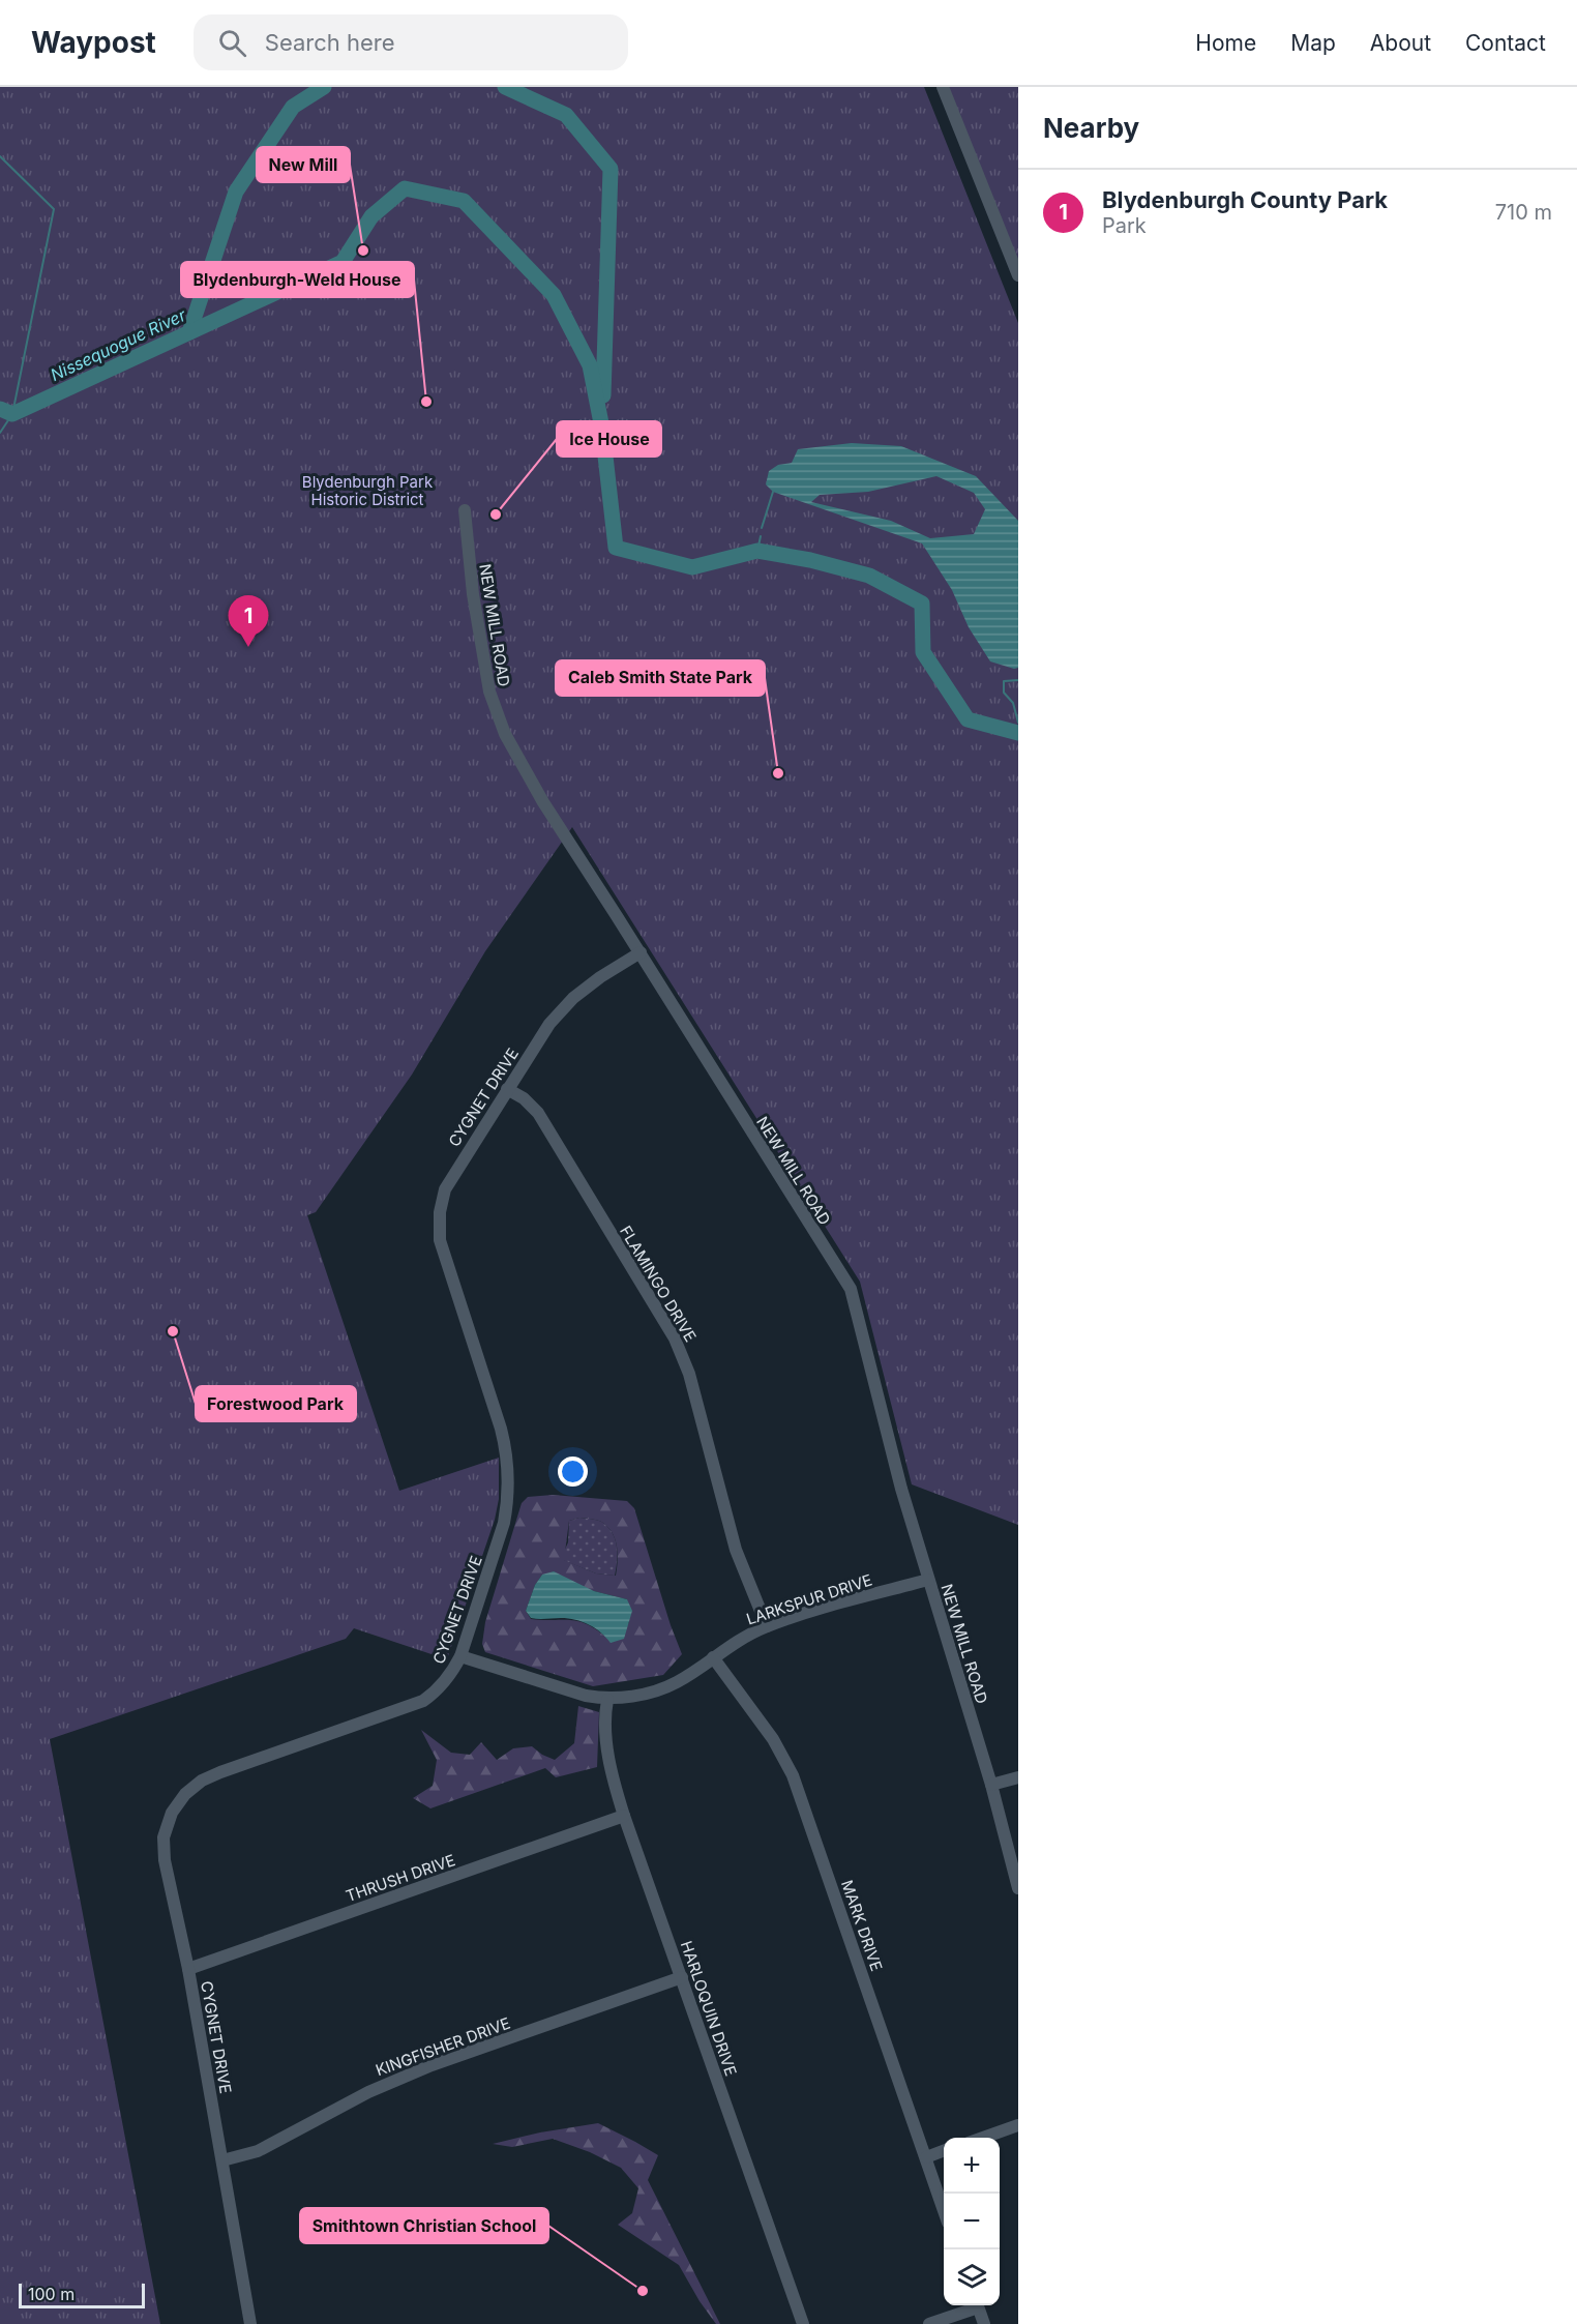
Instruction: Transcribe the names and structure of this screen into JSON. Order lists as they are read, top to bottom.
{
  "streets": {
    "street": [
      "NEW MILL ROAD",
      "CYGNET DRIVE",
      "FLAMINGO DRIVE",
      "LARKSPUR DRIVE",
      "THRUSH DRIVE",
      "MARK DRIVE",
      "HARLOQUIN DRIVE",
      "KINGFISHER DRIVE"
    ]
  },
  "crossings": [
    ["NEW MILL ROAD", "CYGNET DRIVE"],
    ["NEW MILL ROAD", "LARKSPUR DRIVE"],
    ["CYGNET DRIVE", "FLAMINGO DRIVE"],
    ["CYGNET DRIVE", "LARKSPUR DRIVE"],
    ["CYGNET DRIVE", "THRUSH DRIVE"],
    ["CYGNET DRIVE", "KINGFISHER DRIVE"],
    ["FLAMINGO DRIVE", "LARKSPUR DRIVE"],
    ["LARKSPUR DRIVE", "MARK DRIVE"],
    ["LARKSPUR DRIVE", "HARLOQUIN DRIVE"],
    ["THRUSH DRIVE", "HARLOQUIN DRIVE"],
    ["HARLOQUIN DRIVE", "KINGFISHER DRIVE"]
  ],
  "water": ["Nissequogue River"],
  "parks": ["Blydenburgh Park Historic District"],
  "places": [
    "New Mill",
    "Blydenburgh-Weld House",
    "Ice House",
    "Caleb Smith State Park",
    "Forestwood Park",
    "Smithtown Christian School"
  ],
  "scale_bar": "100 m",
  "page": {
    "header": "Waypost",
    "search": "Search here",
    "nav": [
      "Home",
      "Map",
      "About",
      "Contact"
    ],
    "heading": "Nearby",
    "list": [
      {
        "mark": "1",
        "name": "Blydenburgh County Park",
        "note": "Park",
        "value": "710 m"
      }
    ],
    "pins": "1",
    "map_buttons": ["+", "−"],
    "scale": "100 m"
  }
}
